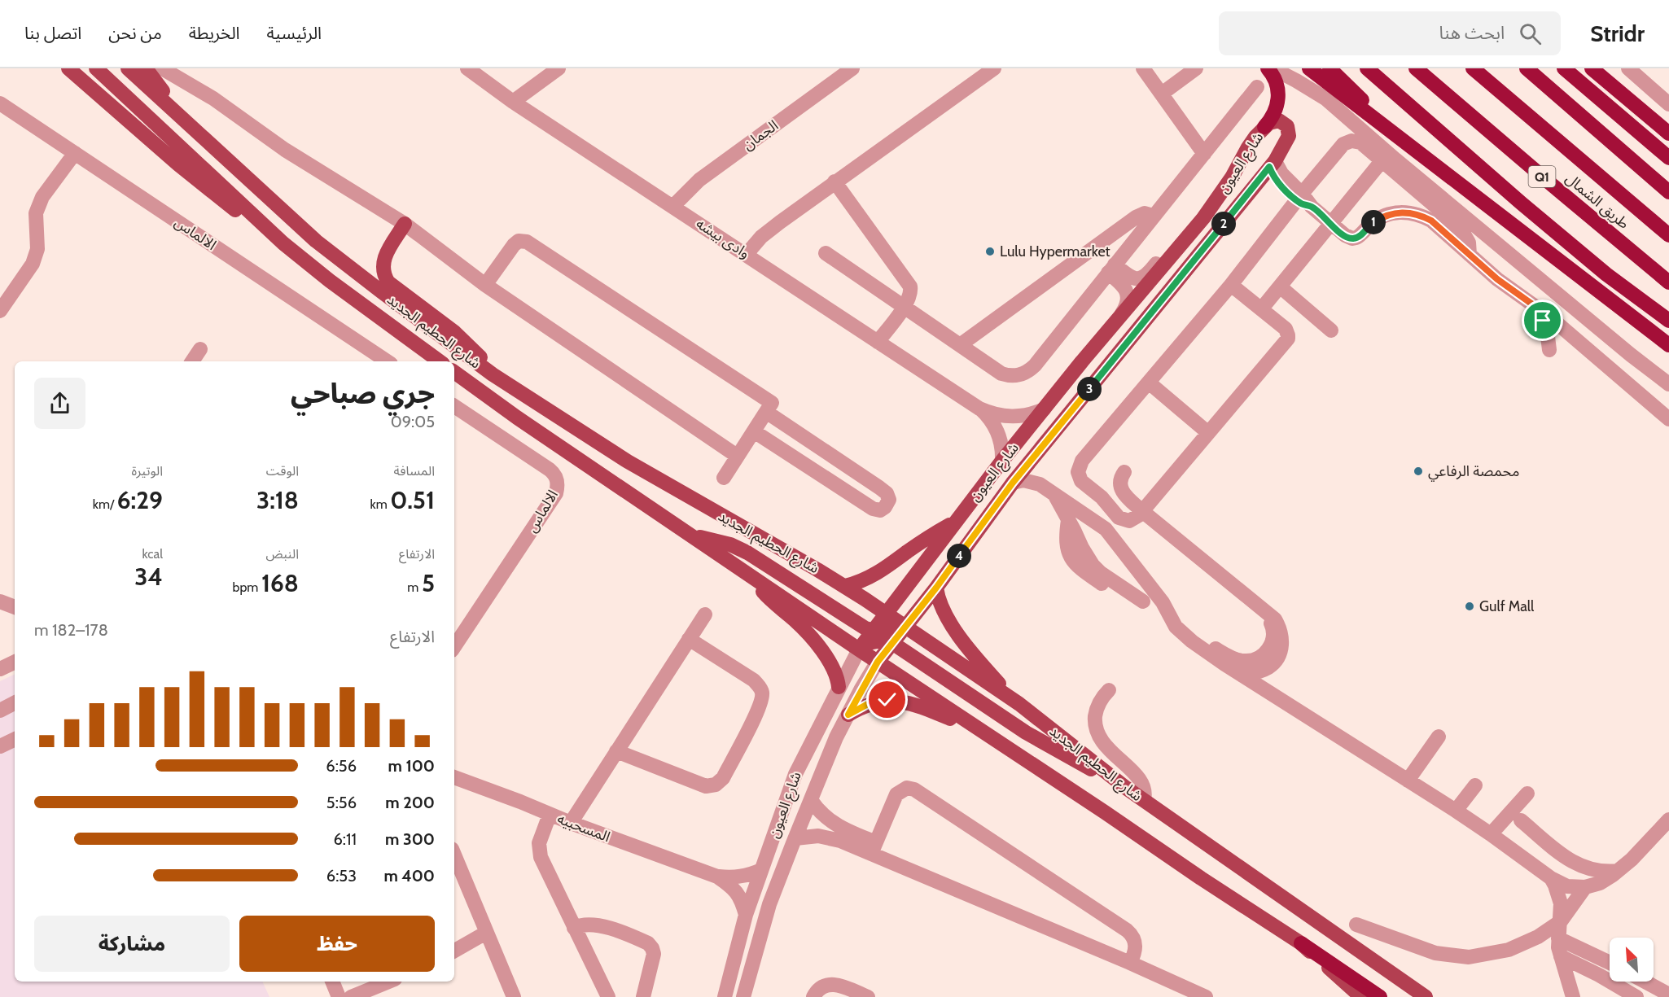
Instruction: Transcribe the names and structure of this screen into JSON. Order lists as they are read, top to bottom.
{
  "streets": {
    "highway": ["Q1", "طريق الشمال"],
    "main road": ["شارع العيون", "شارع الحطيم الجديد"],
    "street": [
      "الجمان",
      "الالماس",
      "وادى بيشه",
      "المسحبيه"
    ]
  },
  "crossings": [
    ["الجمان", "وادى بيشه"],
    ["شارع العيون", "وادى بيشه"],
    ["شارع العيون", "شارع الحطيم الجديد"],
    ["شارع العيون", "المسحبيه"]
  ],
  "places": ["Lulu Hypermarket", "محمصة الرفاعي", "Gulf Mall"],
  "north": "top left",
  "page": {
    "header": "Stridr",
    "search": "ابحث هنا",
    "nav": [
      "الرئيسية",
      "الخريطة",
      "من نحن",
      "اتصل بنا"
    ],
    "pins": [
      "1",
      "2",
      "3",
      "4"
    ],
    "heading": ["جري صباحي", "09:05"],
    "stats": [
      ["المسافة", "0.51 km"],
      ["الوقت", "3:18"],
      ["الوتيرة", "6:29 /km"],
      ["الارتفاع", "5 m"],
      ["النبض", "168 bpm"],
      ["kcal", "34"]
    ],
    "chart": ["الارتفاع", "178–182 m"],
    "list": [
      {
        "name": "100 m",
        "note": "6:56"
      },
      {
        "name": "200 m",
        "note": "5:56"
      },
      {
        "name": "300 m",
        "note": "6:11"
      },
      {
        "name": "400 m",
        "note": "6:53"
      }
    ],
    "buttons": ["حفظ", "مشاركة"]
  }
}
